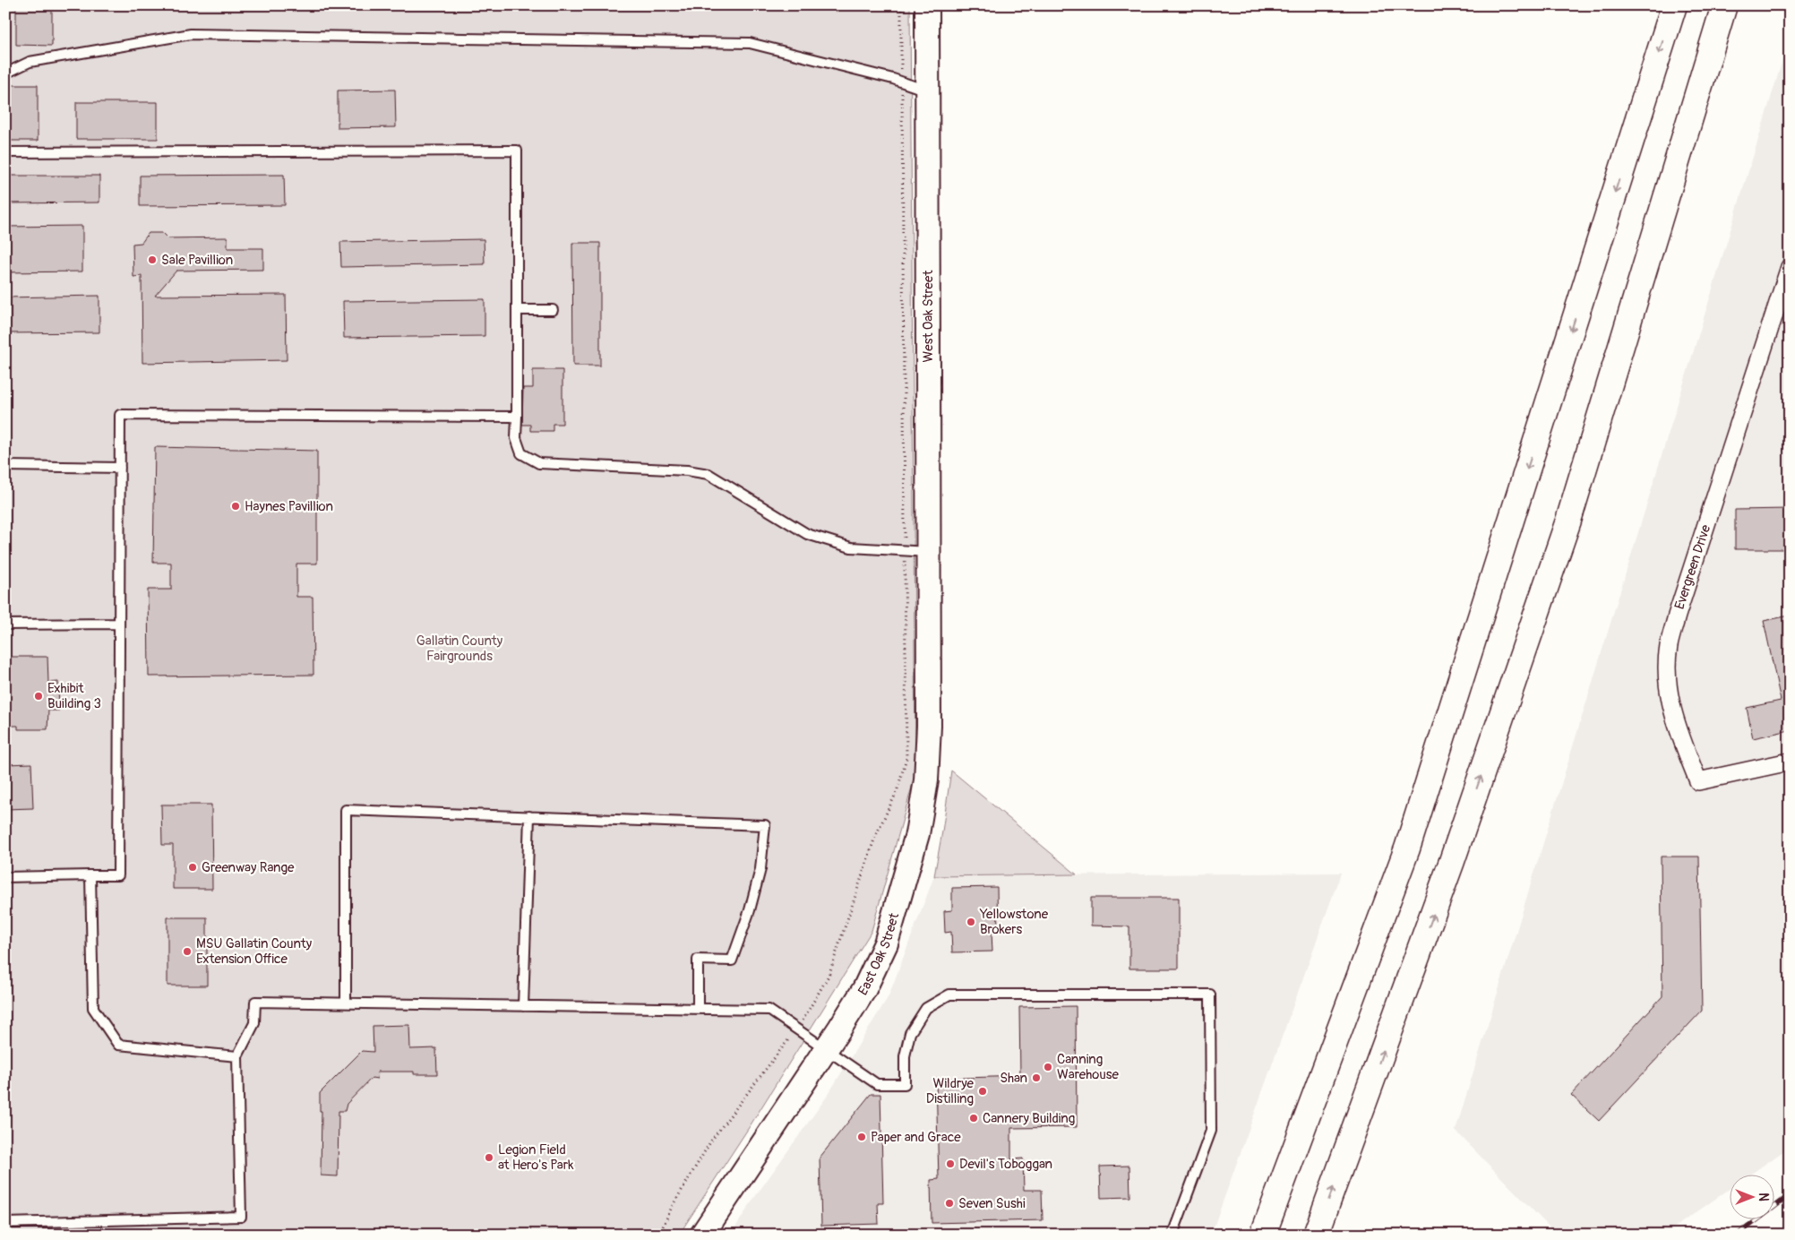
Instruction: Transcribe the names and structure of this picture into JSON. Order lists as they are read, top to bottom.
{
  "streets": {
    "street": ["West Oak Street", "Evergreen Drive", "East Oak Street"]
  },
  "crossings": [
    ["West Oak Street", "East Oak Street"]
  ],
  "parks": ["Gallatin County Fairgrounds"],
  "places": [
    "Sale Pavillion",
    "Haynes Pavillion",
    "Exhibit Building 3",
    "Greenway Range",
    "Yellowstone Brokers",
    "MSU Gallatin County Extension Office",
    "Canning Warehouse",
    "Shan",
    "Wildrye Distilling",
    "Cannery Building",
    "Paper and Grace",
    "Legion Field at Hero's Park",
    "Devil's Toboggan",
    "Seven Sushi"
  ],
  "north": "right"
}
